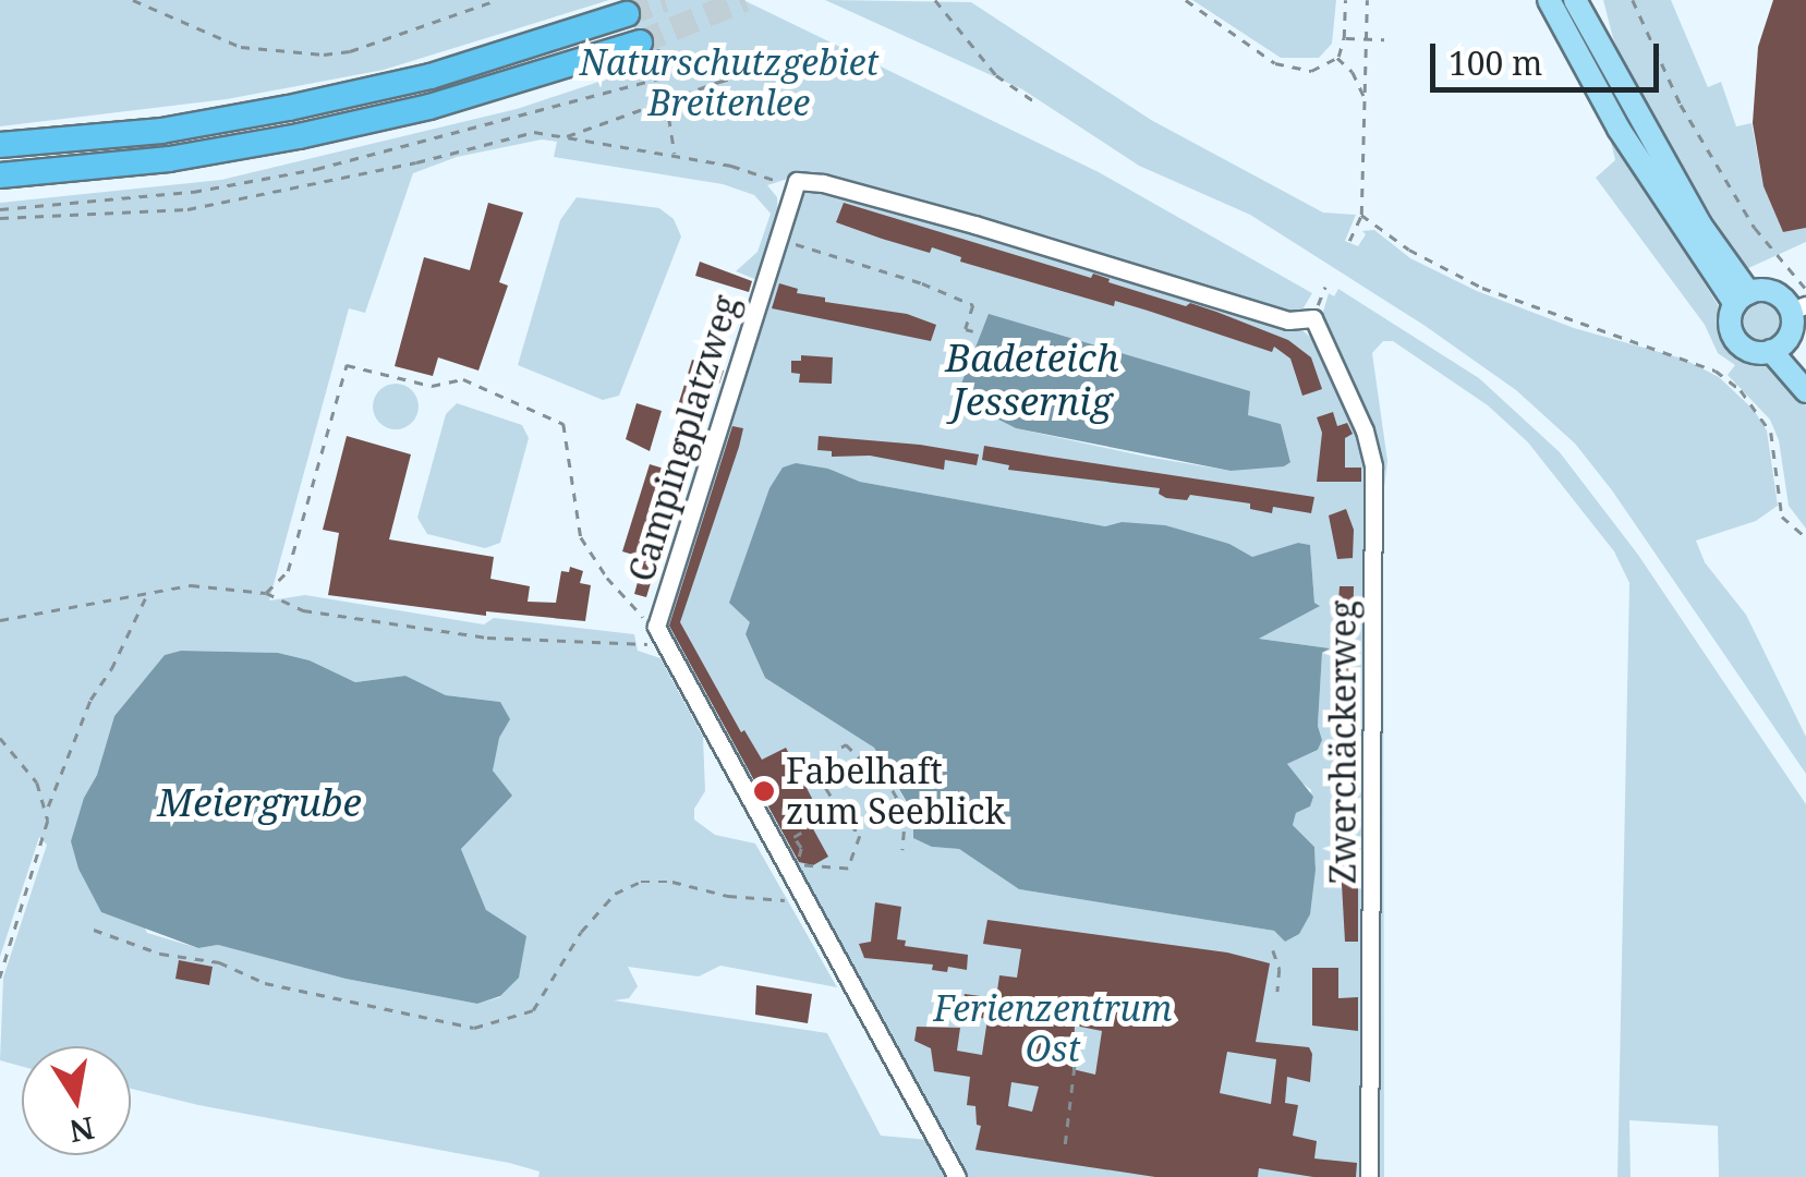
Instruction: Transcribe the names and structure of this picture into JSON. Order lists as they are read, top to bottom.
{
  "streets": {
    "street": ["Campingplatzweg", "Zwerchäckerweg"]
  },
  "crossings": [
    ["Campingplatzweg", "Zwerchäckerweg"]
  ],
  "water": ["Badeteich Jessernig", "Meiergrube"],
  "parks": ["Naturschutzgebiet Breitenlee", "Ferienzentrum Ost"],
  "places": ["Fabelhaft zum Seeblick"],
  "scale_bar": "100 m",
  "north": "bottom"
}
